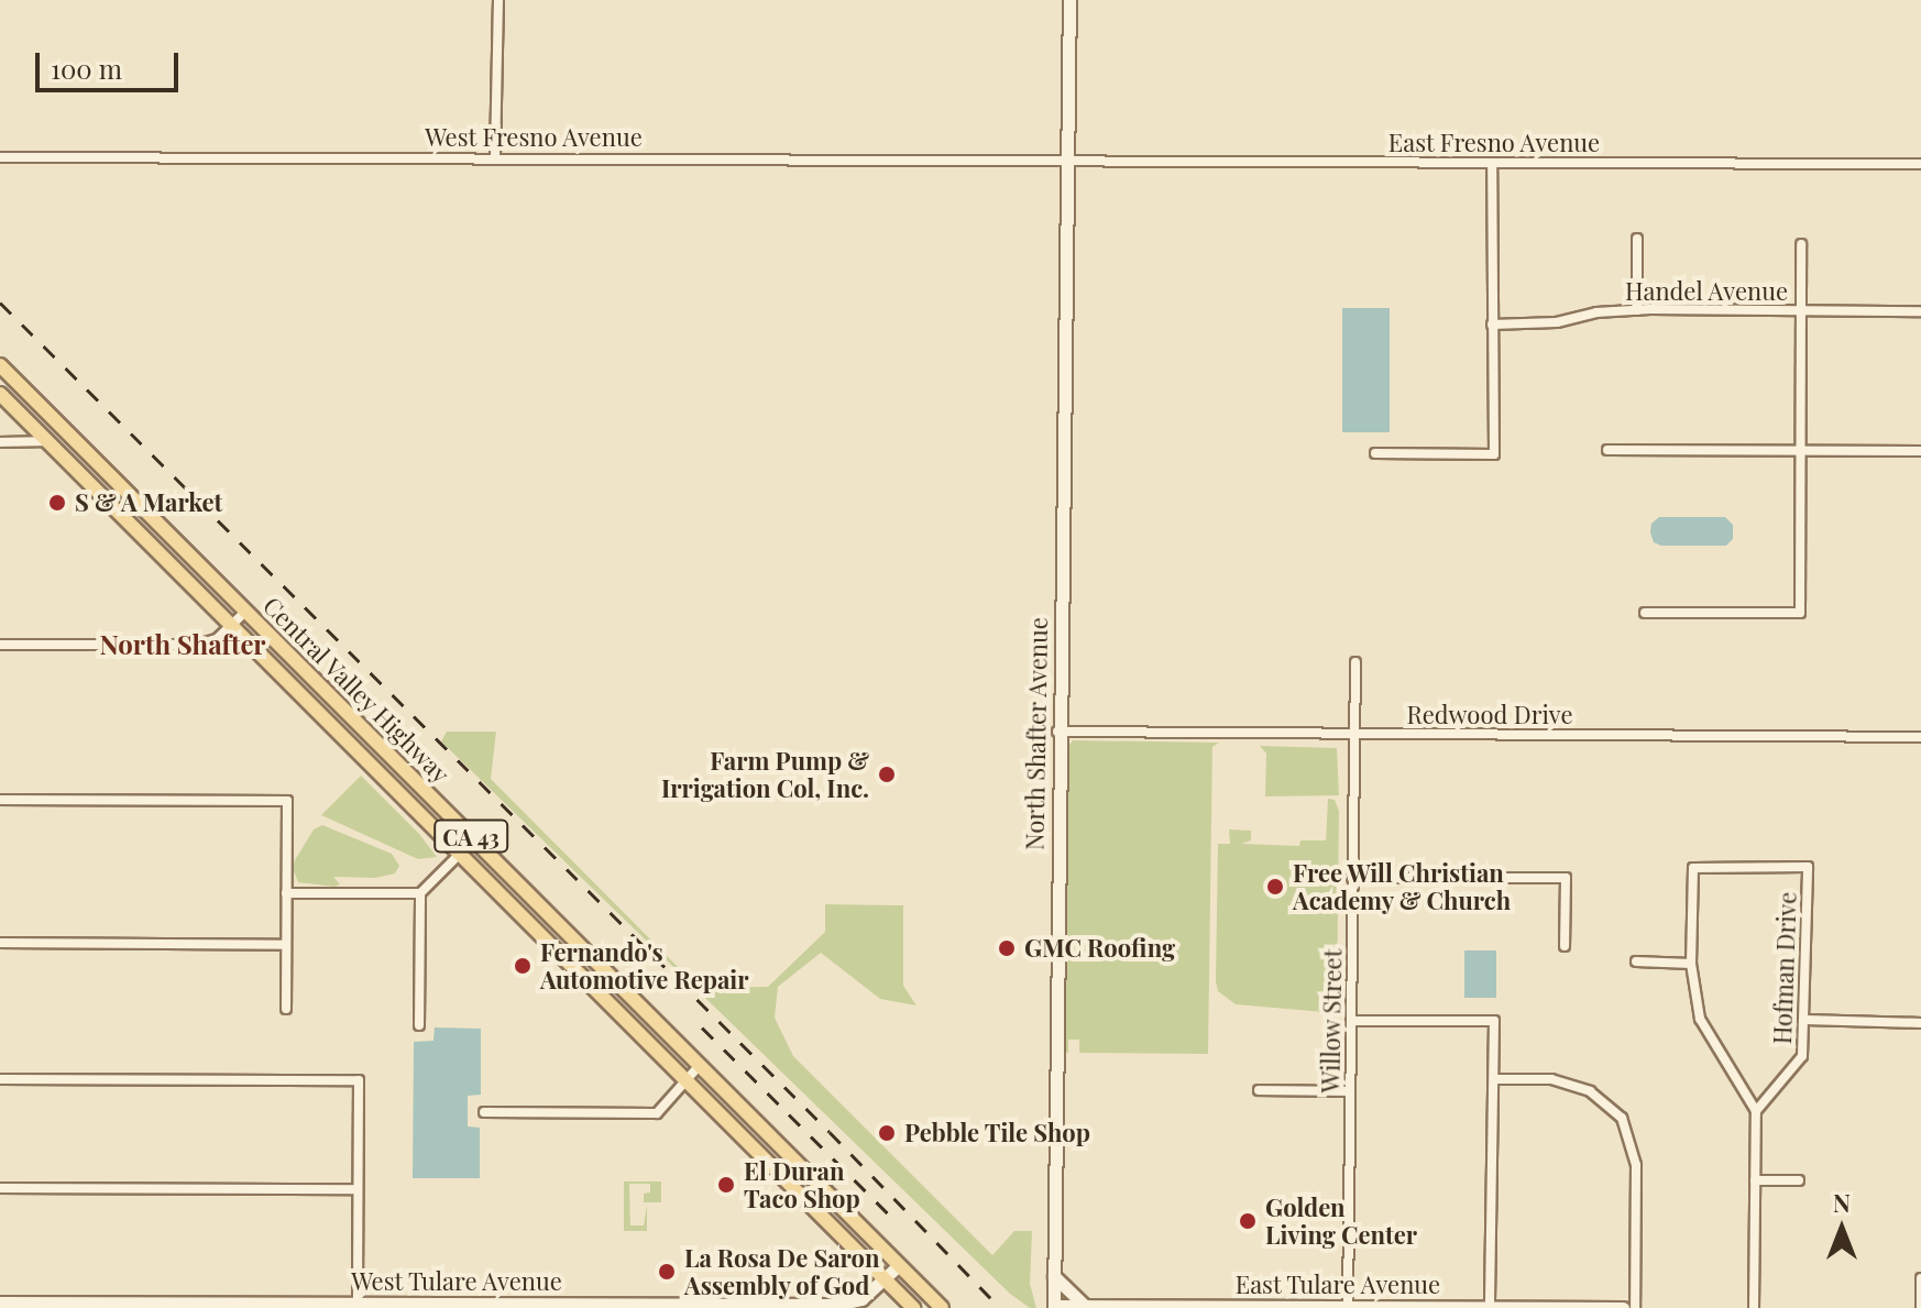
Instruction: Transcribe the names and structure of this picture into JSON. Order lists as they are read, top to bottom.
{
  "streets": {
    "main road": ["Central Valley Highway", "CA 43"],
    "street": [
      "West Fresno Avenue",
      "East Fresno Avenue",
      "Handel Avenue",
      "Redwood Drive",
      "North Shafter Avenue",
      "Hofman Drive",
      "Willow Street",
      "West Tulare Avenue",
      "East Tulare Avenue"
    ]
  },
  "crossings": [
    ["West Fresno Avenue", "East Fresno Avenue"],
    ["West Fresno Avenue", "North Shafter Avenue"],
    ["East Fresno Avenue", "North Shafter Avenue"],
    ["Central Valley Highway", "West Tulare Avenue"],
    ["Redwood Drive", "North Shafter Avenue"],
    ["Redwood Drive", "Willow Street"],
    ["North Shafter Avenue", "East Tulare Avenue"],
    ["Willow Street", "East Tulare Avenue"]
  ],
  "districts": ["North Shafter"],
  "places": [
    "S & A Market",
    "Farm Pump & Irrigation Col, Inc.",
    "Free Will Christian Academy & Church",
    "GMC Roofing",
    "Fernando's Automotive Repair",
    "Pebble Tile Shop",
    "El Duran Taco Shop",
    "Golden Living Center",
    "La Rosa De Saron Assembly of God"
  ],
  "scale_bar": "100 m",
  "north": "top"
}
